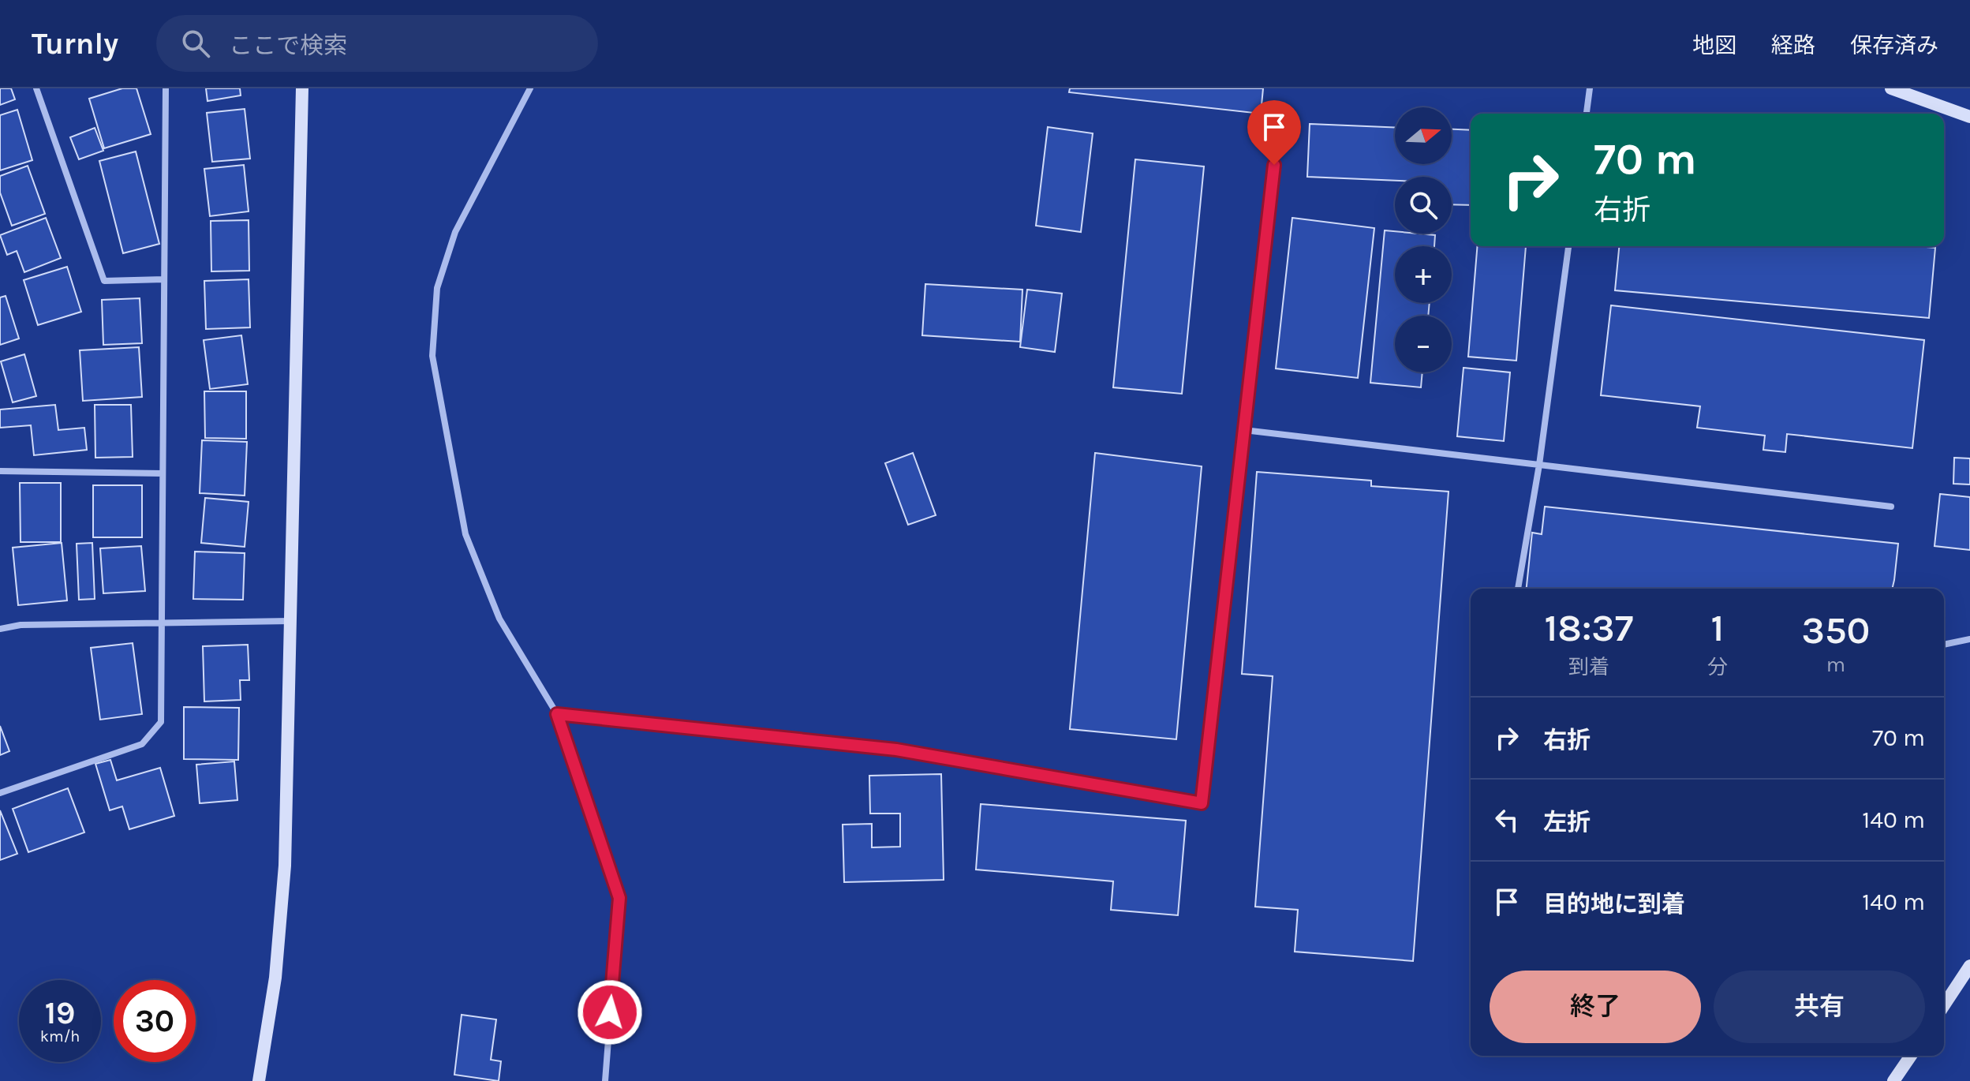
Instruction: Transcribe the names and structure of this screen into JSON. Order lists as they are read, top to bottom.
{
  "north": "right",
  "page": {
    "header": "Turnly",
    "search": "ここで検索",
    "nav": ["地図", "経路", "保存済み"],
    "map_buttons": ["+", "−"],
    "turn": ["70 m", "右折"],
    "eta": [
      "18:37",
      "到着",
      "1",
      "分",
      "350",
      "m"
    ],
    "list": [
      {
        "name": "右折",
        "value": "70 m"
      },
      {
        "name": "左折",
        "value": "140 m"
      },
      {
        "name": "目的地に到着",
        "value": "140 m"
      }
    ],
    "buttons": ["終了", "共有"],
    "speed": "19 km/h",
    "limit": "30"
  }
}
